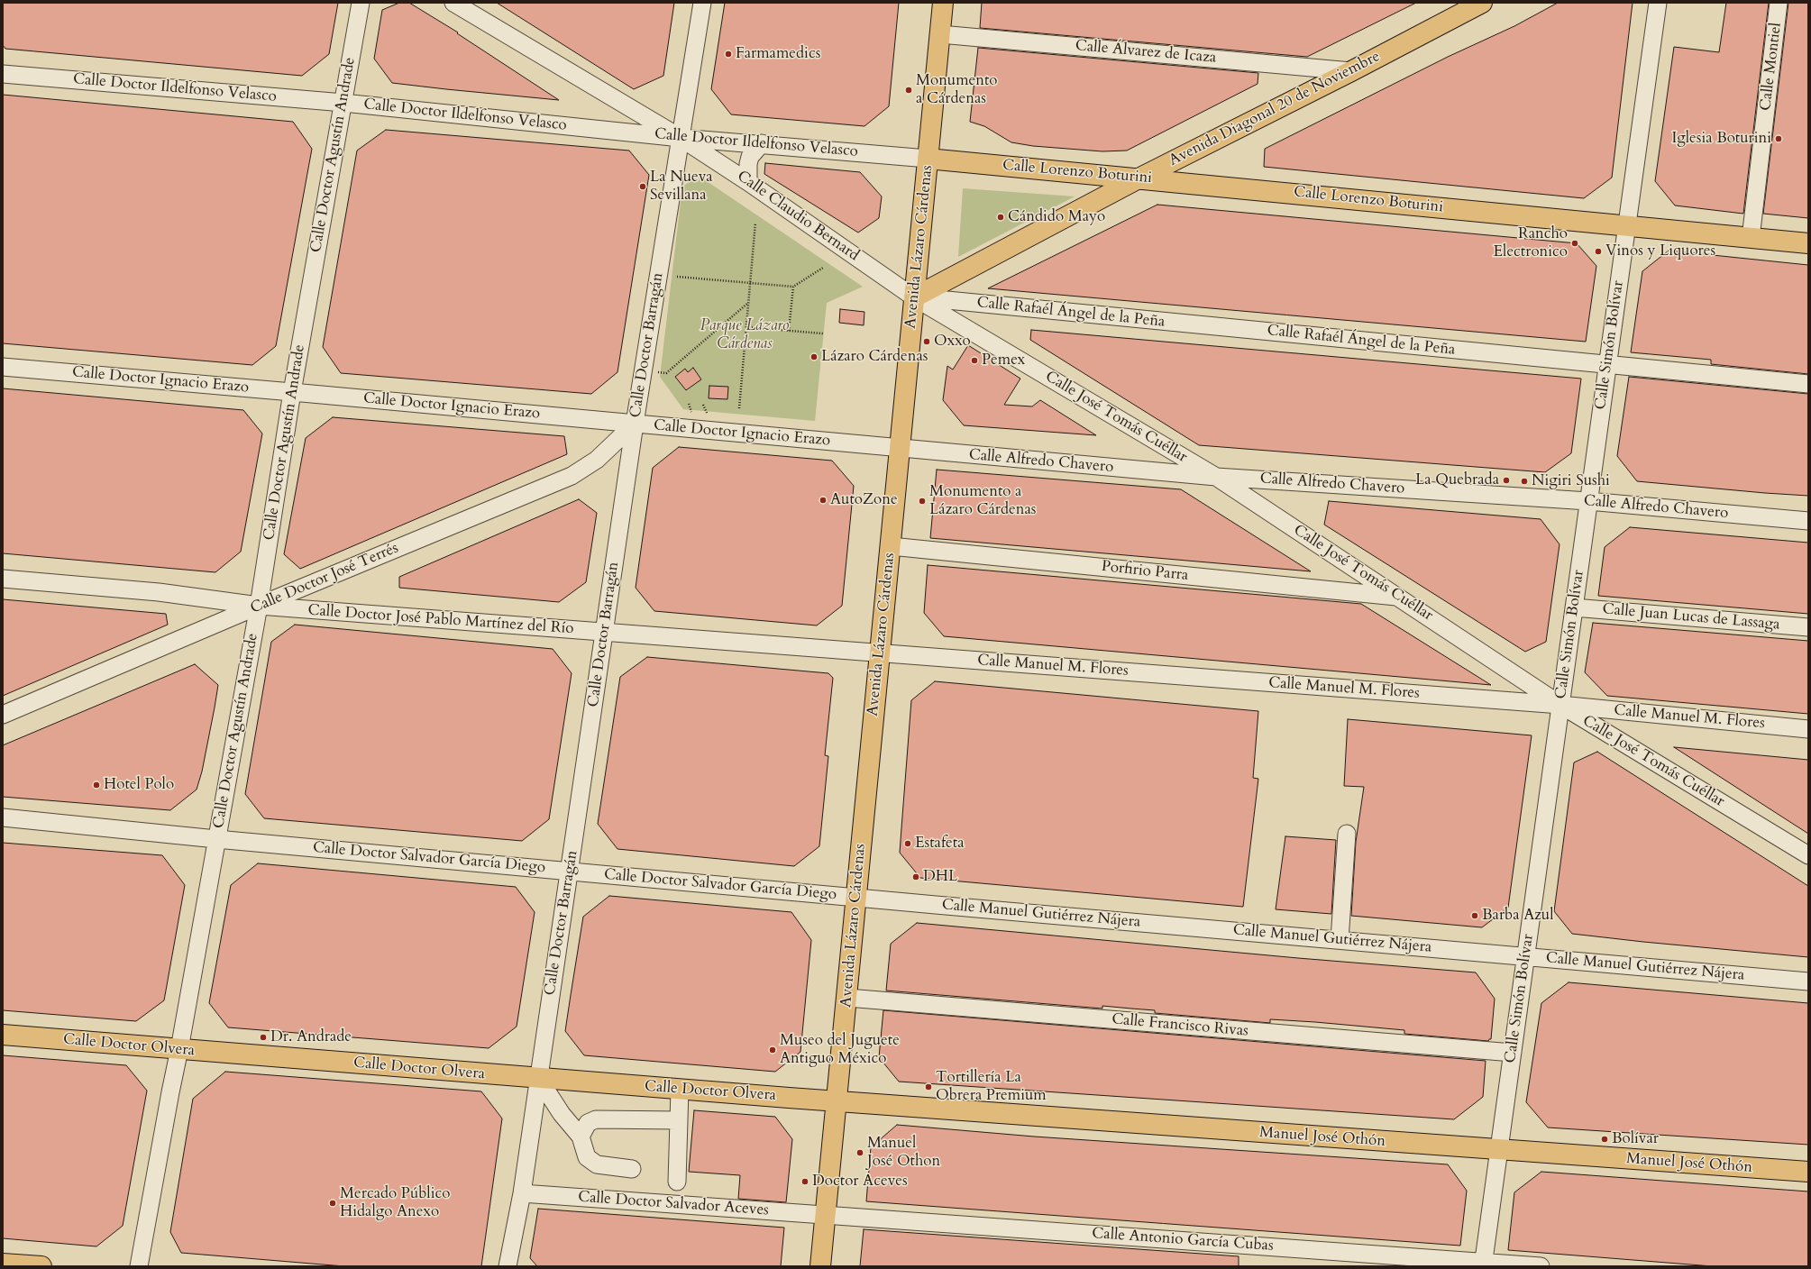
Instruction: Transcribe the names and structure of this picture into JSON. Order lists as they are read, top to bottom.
{
  "streets": {
    "main road": [
      "Avenida Diagonal 20 de Noviembre",
      "Calle Lorenzo Boturini",
      "Avenida Lázaro Cárdenas",
      "Calle Doctor Olvera",
      "Manuel José Othón"
    ],
    "street": [
      "Calle Álvarez de Icaza",
      "Calle Montiel",
      "Calle Doctor Ildelfonso Velasco",
      "Calle Doctor Agustín Andrade",
      "Calle Claudio Bernard",
      "Calle Rafaél Ángel de la Peña",
      "Calle Doctor Barragán",
      "Calle Simón Bolívar",
      "Calle Doctor Ignacio Erazo",
      "Calle José Tomás Cuéllar",
      "Calle Alfredo Chavero",
      "Porfirio Parra",
      "Calle Doctor José Terrés",
      "Calle Juan Lucas de Lassaga",
      "Calle Doctor José Pablo Martínez del Río",
      "Calle Manuel M. Flores",
      "Calle Doctor Salvador García Diego",
      "Calle Manuel Gutiérrez Nájera",
      "Calle Francisco Rivas",
      "Calle Doctor Salvador Aceves",
      "Calle Antonio García Cubas"
    ]
  },
  "crossings": [
    ["Calle Álvarez de Icaza", "Avenida Diagonal 20 de Noviembre"],
    ["Calle Álvarez de Icaza", "Avenida Lázaro Cárdenas"],
    ["Calle Montiel", "Calle Lorenzo Boturini"],
    ["Calle Doctor Ildelfonso Velasco", "Calle Doctor Agustín Andrade"],
    ["Calle Doctor Ildelfonso Velasco", "Calle Lorenzo Boturini"],
    ["Calle Doctor Ildelfonso Velasco", "Calle Claudio Bernard"],
    ["Calle Doctor Ildelfonso Velasco", "Avenida Lázaro Cárdenas"],
    ["Calle Doctor Ildelfonso Velasco", "Calle Doctor Barragán"],
    ["Avenida Diagonal 20 de Noviembre", "Calle Lorenzo Boturini"],
    ["Avenida Diagonal 20 de Noviembre", "Calle Claudio Bernard"],
    ["Avenida Diagonal 20 de Noviembre", "Avenida Lázaro Cárdenas"],
    ["Avenida Diagonal 20 de Noviembre", "Calle Rafaél Ángel de la Peña"],
    ["Avenida Diagonal 20 de Noviembre", "Calle José Tomás Cuéllar"],
    ["Calle Doctor Agustín Andrade", "Calle Doctor Ignacio Erazo"],
    ["Calle Doctor Agustín Andrade", "Calle Doctor José Terrés"],
    ["Calle Doctor Agustín Andrade", "Calle Doctor José Pablo Martínez del Río"],
    ["Calle Doctor Agustín Andrade", "Calle Doctor Salvador García Diego"],
    ["Calle Doctor Agustín Andrade", "Calle Doctor Olvera"],
    ["Calle Lorenzo Boturini", "Avenida Lázaro Cárdenas"],
    ["Calle Lorenzo Boturini", "Calle Simón Bolívar"],
    ["Calle Claudio Bernard", "Avenida Lázaro Cárdenas"],
    ["Calle Claudio Bernard", "Calle Rafaél Ángel de la Peña"],
    ["Calle Claudio Bernard", "Calle Doctor Barragán"],
    ["Calle Claudio Bernard", "Calle José Tomás Cuéllar"],
    ["Avenida Lázaro Cárdenas", "Calle Rafaél Ángel de la Peña"],
    ["Avenida Lázaro Cárdenas", "Calle Doctor Ignacio Erazo"],
    ["Avenida Lázaro Cárdenas", "Calle José Tomás Cuéllar"],
    ["Avenida Lázaro Cárdenas", "Calle Alfredo Chavero"],
    ["Avenida Lázaro Cárdenas", "Porfirio Parra"],
    ["Avenida Lázaro Cárdenas", "Calle Doctor José Pablo Martínez del Río"],
    ["Avenida Lázaro Cárdenas", "Calle Manuel M. Flores"],
    ["Avenida Lázaro Cárdenas", "Calle Doctor Salvador García Diego"],
    ["Avenida Lázaro Cárdenas", "Calle Manuel Gutiérrez Nájera"],
    ["Avenida Lázaro Cárdenas", "Calle Francisco Rivas"],
    ["Avenida Lázaro Cárdenas", "Calle Doctor Olvera"],
    ["Avenida Lázaro Cárdenas", "Manuel José Othón"],
    ["Avenida Lázaro Cárdenas", "Calle Doctor Salvador Aceves"],
    ["Avenida Lázaro Cárdenas", "Calle Antonio García Cubas"],
    ["Calle Rafaél Ángel de la Peña", "Calle Simón Bolívar"],
    ["Calle Rafaél Ángel de la Peña", "Calle José Tomás Cuéllar"],
    ["Calle Doctor Barragán", "Calle Doctor Ignacio Erazo"],
    ["Calle Doctor Barragán", "Calle Doctor José Terrés"],
    ["Calle Doctor Barragán", "Calle Doctor José Pablo Martínez del Río"],
    ["Calle Doctor Barragán", "Calle Doctor Salvador García Diego"],
    ["Calle Doctor Barragán", "Calle Doctor Olvera"],
    ["Calle Doctor Barragán", "Calle Doctor Salvador Aceves"],
    ["Calle Simón Bolívar", "Calle José Tomás Cuéllar"],
    ["Calle Simón Bolívar", "Calle Alfredo Chavero"],
    ["Calle Simón Bolívar", "Calle Juan Lucas de Lassaga"],
    ["Calle Simón Bolívar", "Calle Manuel M. Flores"],
    ["Calle Simón Bolívar", "Calle Manuel Gutiérrez Nájera"],
    ["Calle Simón Bolívar", "Calle Francisco Rivas"],
    ["Calle Simón Bolívar", "Manuel José Othón"],
    ["Calle Simón Bolívar", "Calle Antonio García Cubas"],
    ["Calle Doctor Ignacio Erazo", "Calle Alfredo Chavero"],
    ["Calle Doctor Ignacio Erazo", "Calle Doctor José Terrés"],
    ["Calle José Tomás Cuéllar", "Calle Alfredo Chavero"],
    ["Calle José Tomás Cuéllar", "Porfirio Parra"],
    ["Calle José Tomás Cuéllar", "Calle Manuel M. Flores"],
    ["Calle Doctor José Terrés", "Calle Doctor José Pablo Martínez del Río"],
    ["Calle Doctor José Pablo Martínez del Río", "Calle Manuel M. Flores"],
    ["Calle Doctor Salvador García Diego", "Calle Manuel Gutiérrez Nájera"],
    ["Calle Doctor Olvera", "Manuel José Othón"],
    ["Calle Doctor Salvador Aceves", "Calle Antonio García Cubas"]
  ],
  "parks": ["Parque Lázaro Cárdenas"],
  "places": [
    "Farmamedics",
    "Monumento a Cárdenas",
    "Iglesia Boturini",
    "La Nueva Sevillana",
    "Cándido Mayo",
    "Rancho Electronico",
    "Vinos y Liquores",
    "Oxxo",
    "Lázaro Cárdenas",
    "Pemex",
    "La Quebrada",
    "Nigiri Sushi",
    "AutoZone",
    "Monumento a Lázaro Cárdenas",
    "Hotel Polo",
    "Estafeta",
    "DHL",
    "Barba Azul",
    "Dr. Andrade",
    "Museo del Juguete Antiguo México",
    "Tortillería La Obrera Premium",
    "Bolívar",
    "Manuel José Othon",
    "Doctor Aceves",
    "Mercado Público Hidalgo Anexo"
  ]
}
